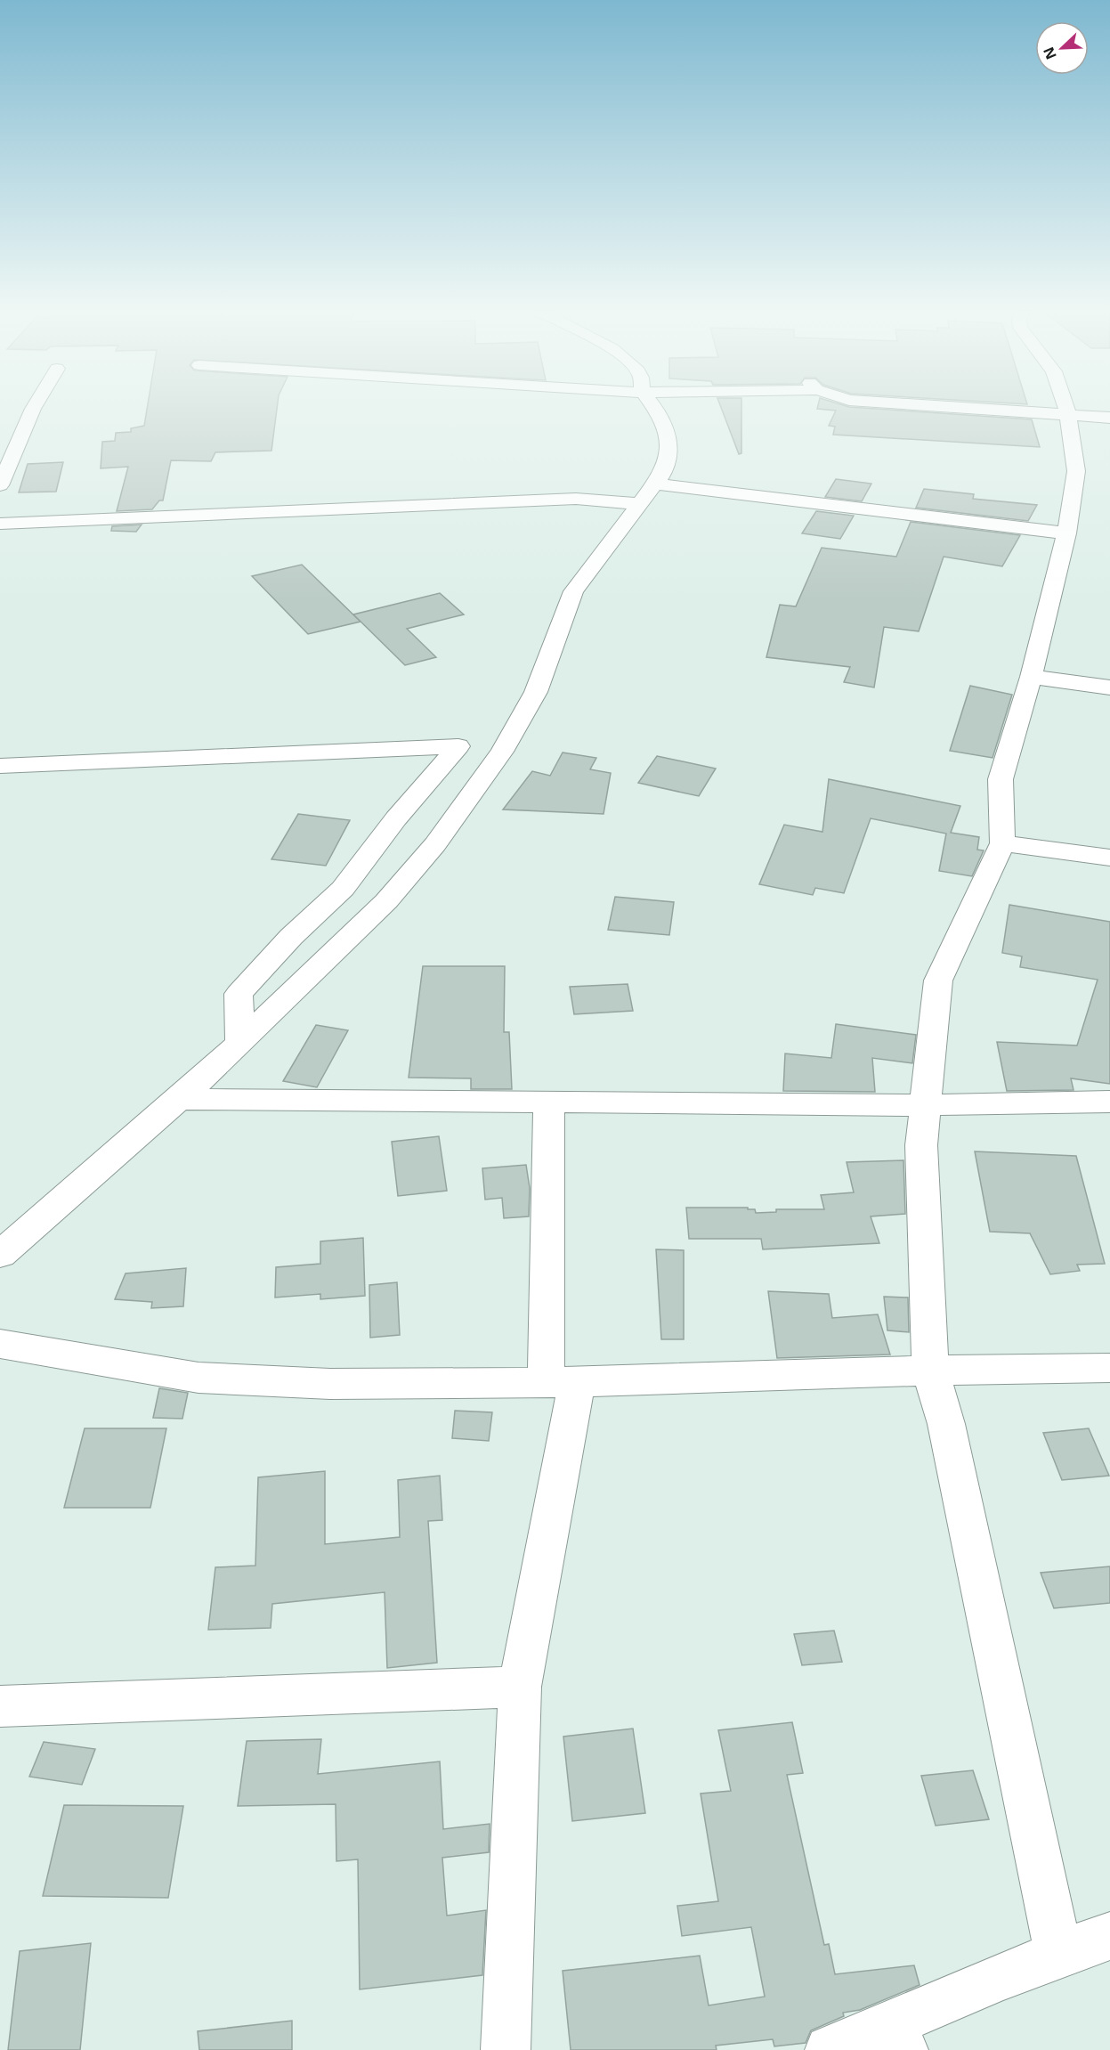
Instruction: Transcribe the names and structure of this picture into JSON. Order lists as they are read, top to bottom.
{
  "north": "bottom left"
}
